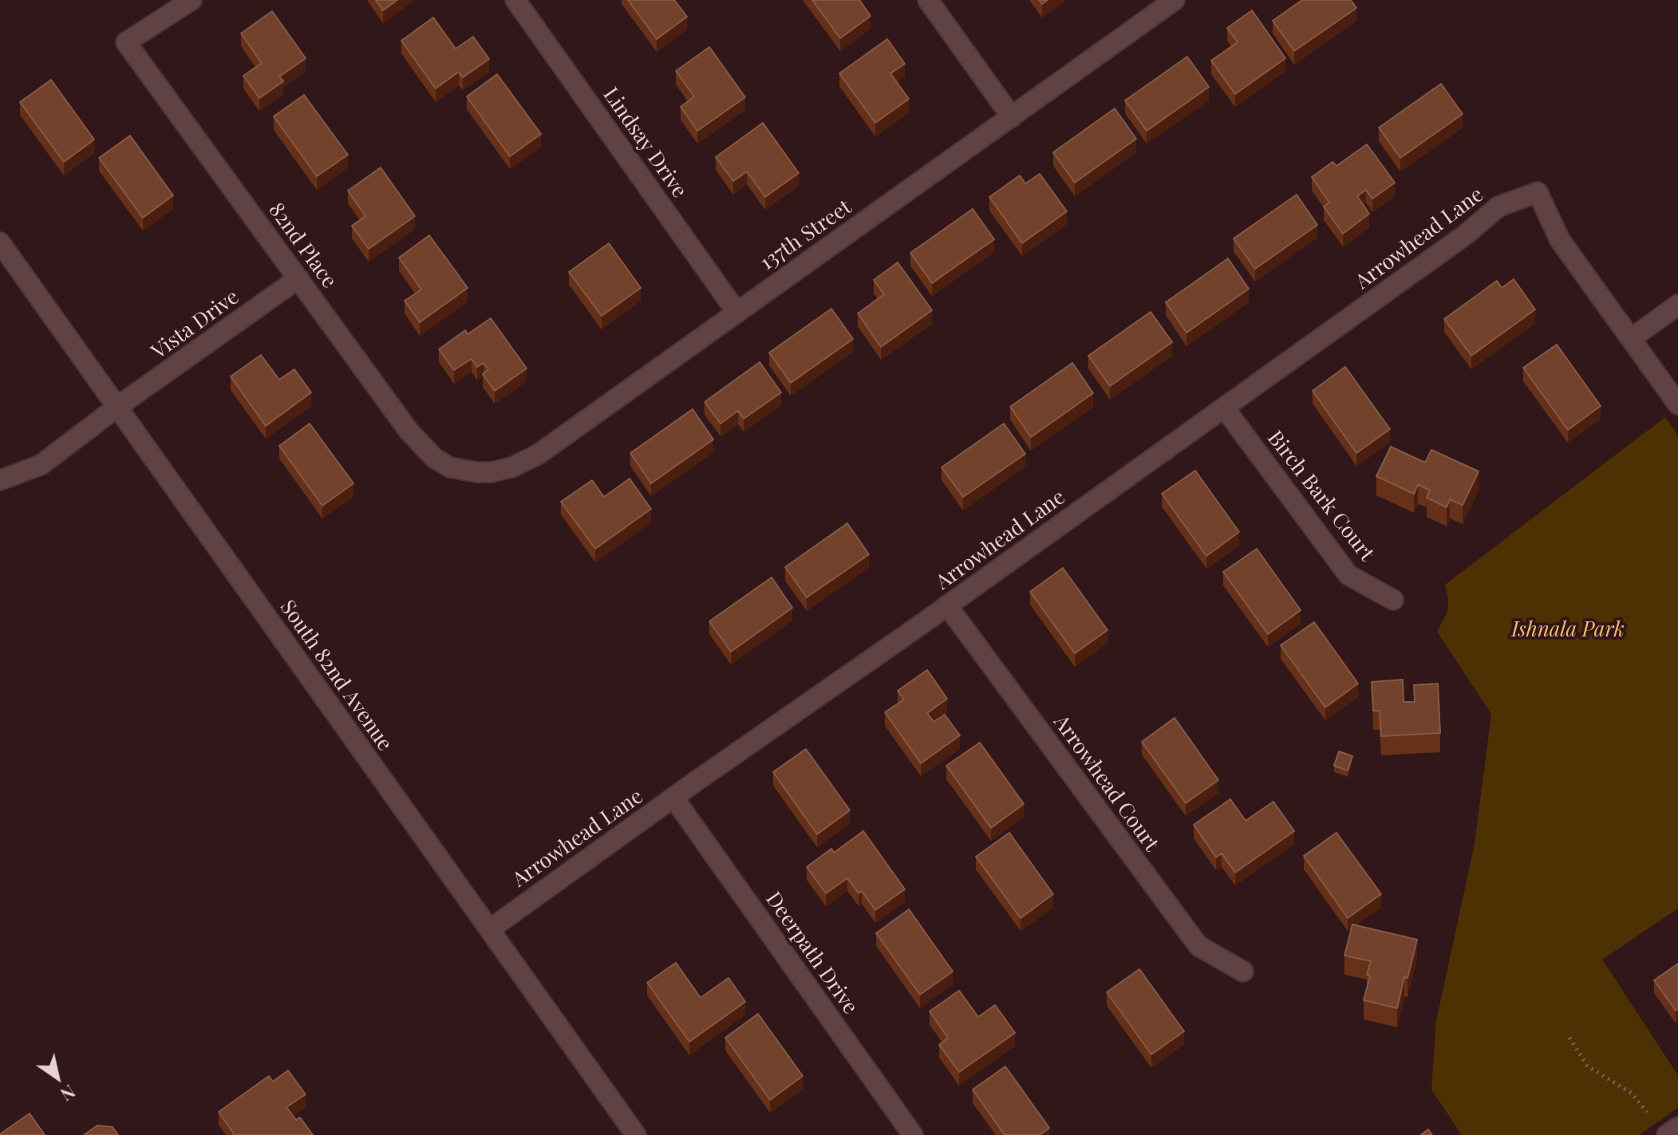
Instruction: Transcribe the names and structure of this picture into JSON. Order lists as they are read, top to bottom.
{
  "streets": {
    "street": [
      "Lindsay Drive",
      "137th Street",
      "Arrowhead Lane",
      "82nd Place",
      "Vista Drive",
      "Birch Bark Court",
      "South 82nd Avenue",
      "Arrowhead Court",
      "Deerpath Drive"
    ]
  },
  "crossings": [
    ["Lindsay Drive", "137th Street"],
    ["137th Street", "82nd Place"],
    ["Arrowhead Lane", "Birch Bark Court"],
    ["Arrowhead Lane", "South 82nd Avenue"],
    ["Arrowhead Lane", "Arrowhead Court"],
    ["Arrowhead Lane", "Deerpath Drive"],
    ["82nd Place", "Vista Drive"],
    ["Vista Drive", "South 82nd Avenue"]
  ],
  "parks": ["Ishnala Park"],
  "north": "bottom right"
}
